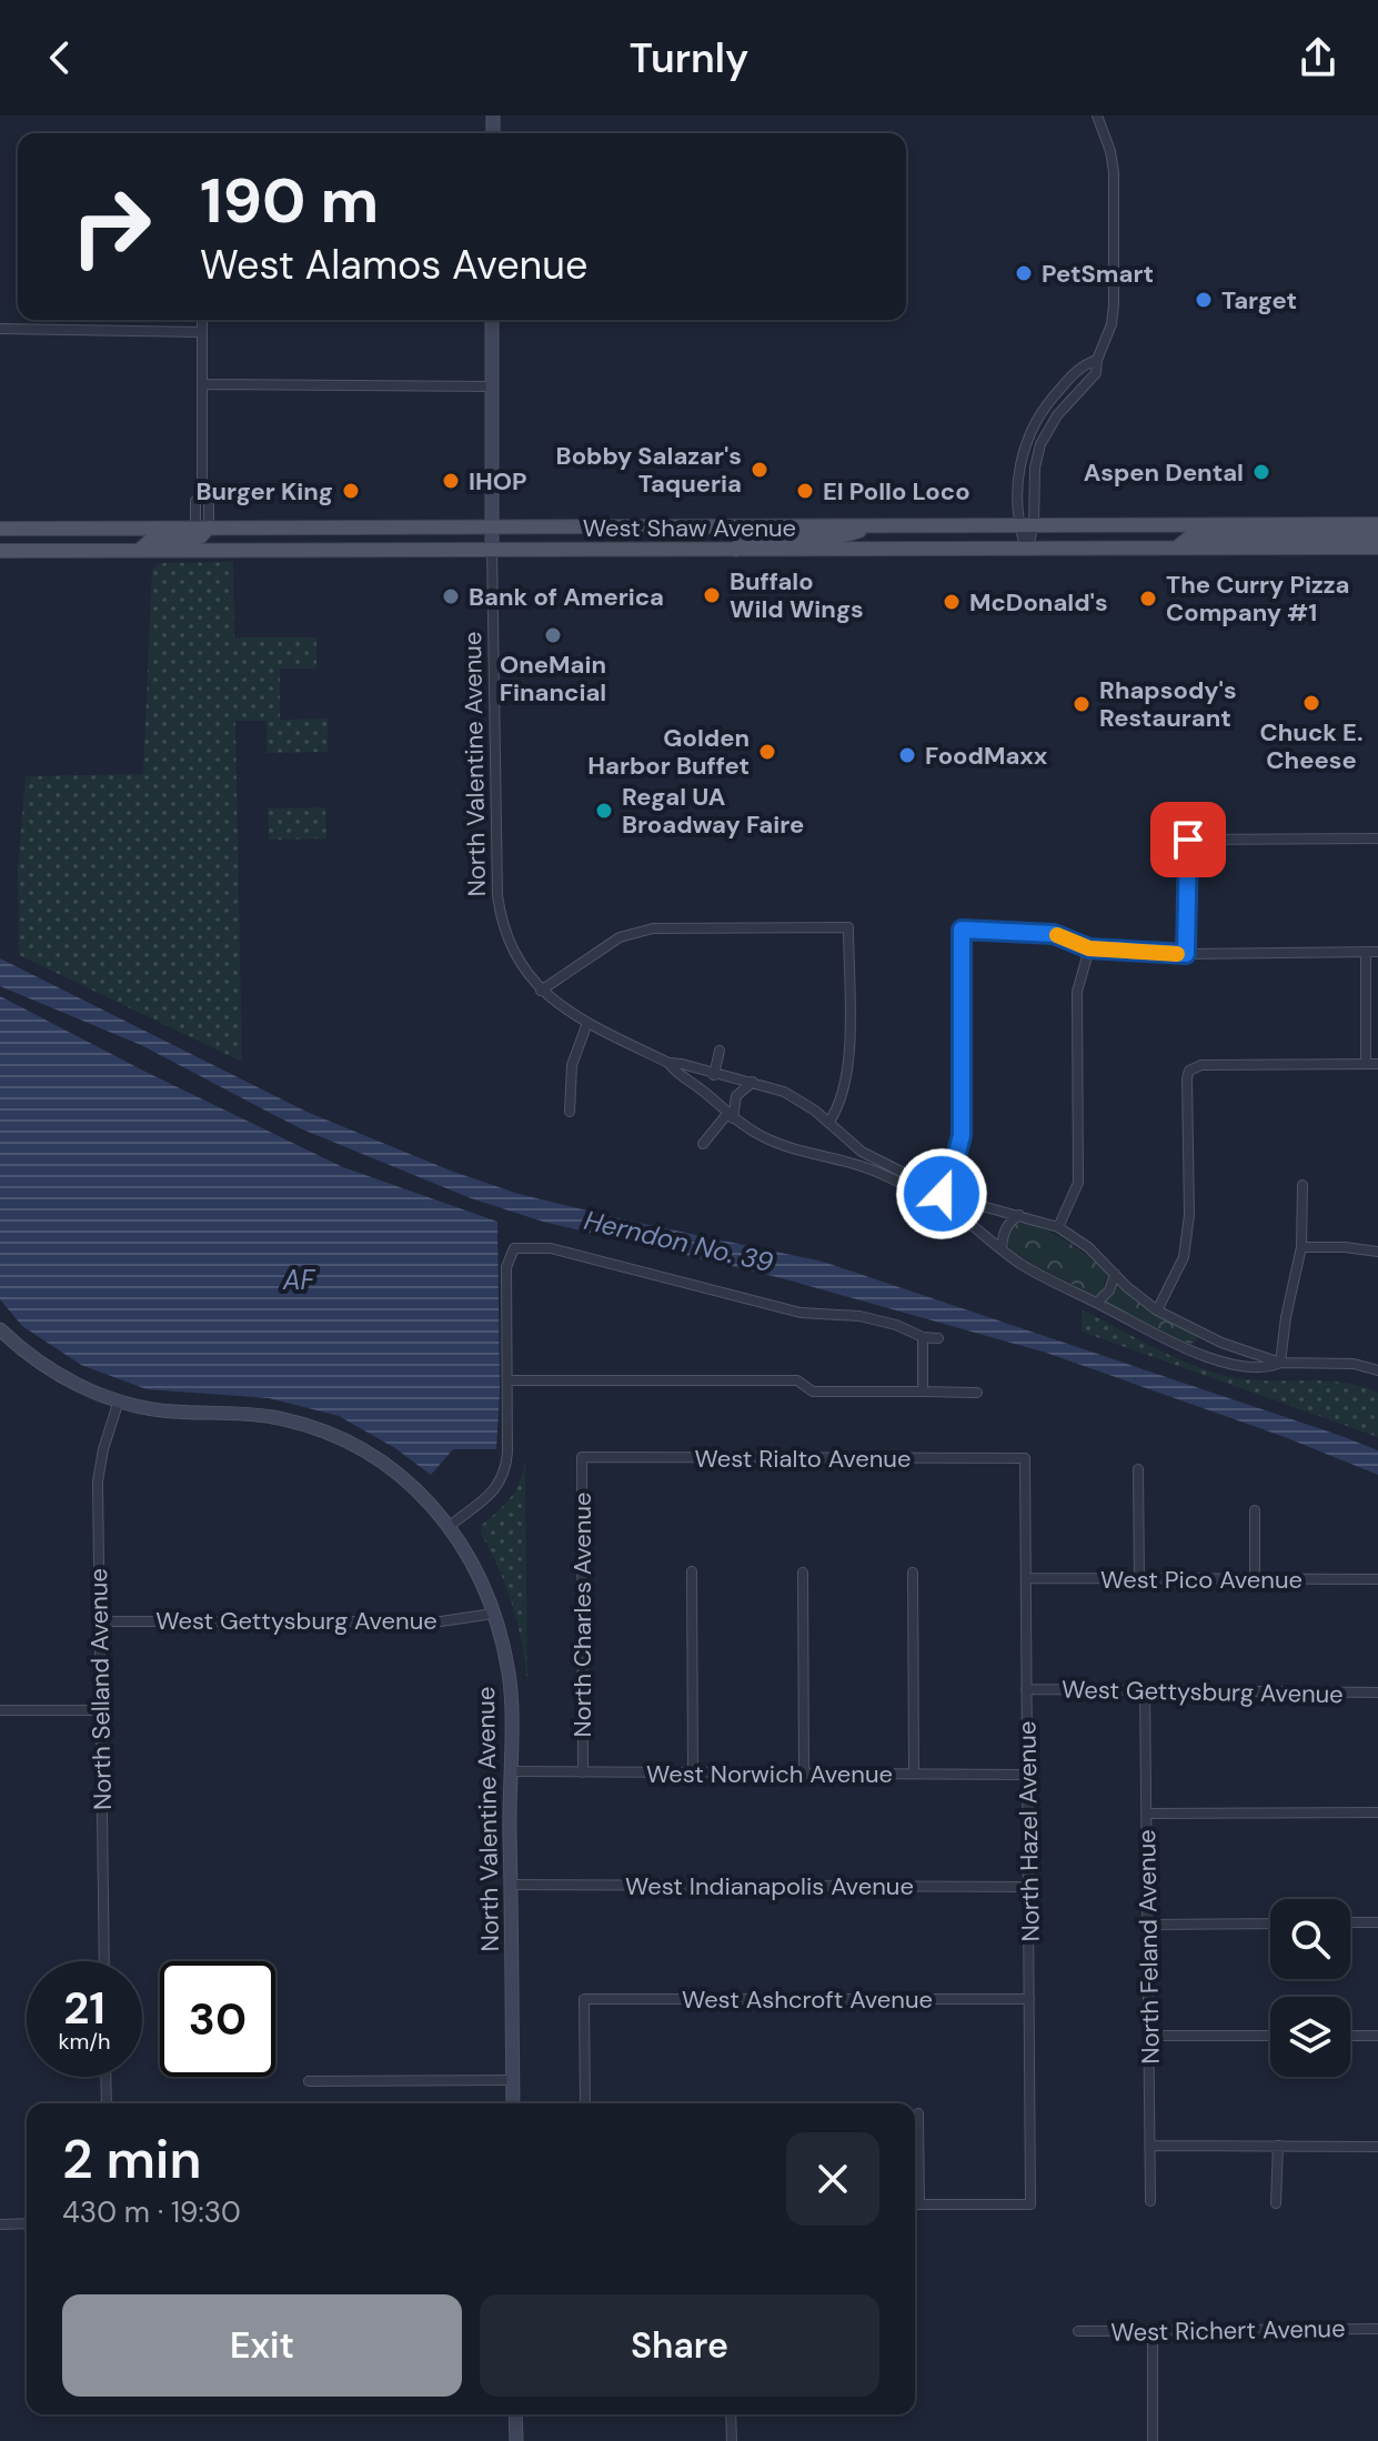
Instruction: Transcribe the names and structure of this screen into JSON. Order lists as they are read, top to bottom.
{
  "streets": {
    "main road": ["West Shaw Avenue"],
    "street": [
      "North Valentine Avenue",
      "West Rialto Avenue",
      "West Pico Avenue",
      "North Charles Avenue",
      "West Gettysburg Avenue",
      "North Selland Avenue",
      "West Norwich Avenue",
      "North Hazel Avenue",
      "West Indianapolis Avenue",
      "North Feland Avenue",
      "West Ashcroft Avenue",
      "West Richert Avenue"
    ]
  },
  "crossings": [
    ["West Shaw Avenue", "North Valentine Avenue"],
    ["North Valentine Avenue", "West Gettysburg Avenue"],
    ["North Valentine Avenue", "North Selland Avenue"],
    ["North Valentine Avenue", "West Norwich Avenue"],
    ["North Valentine Avenue", "West Indianapolis Avenue"],
    ["West Rialto Avenue", "North Charles Avenue"],
    ["West Rialto Avenue", "North Hazel Avenue"],
    ["West Pico Avenue", "North Hazel Avenue"],
    ["North Charles Avenue", "West Norwich Avenue"],
    ["West Gettysburg Avenue", "North Selland Avenue"],
    ["West Gettysburg Avenue", "North Hazel Avenue"],
    ["West Gettysburg Avenue", "North Feland Avenue"],
    ["West Norwich Avenue", "North Hazel Avenue"],
    ["North Hazel Avenue", "West Indianapolis Avenue"],
    ["North Hazel Avenue", "West Ashcroft Avenue"]
  ],
  "water": ["Herndon No. 39", "AF"],
  "places": [
    "PetSmart",
    "Target",
    "Bobby Salazar's Taqueria",
    "Aspen Dental",
    "IHOP",
    "Burger King",
    "El Pollo Loco",
    "Buffalo Wild Wings",
    "Bank of America",
    "The Curry Pizza Company #1",
    "McDonald's",
    "OneMain Financial",
    "Chuck E. Cheese",
    "Rhapsody's Restaurant",
    "Golden Harbor Buffet",
    "FoodMaxx",
    "Regal UA Broadway Faire"
  ],
  "page": {
    "header": "Turnly",
    "turn": ["190 m", "West Alamos Avenue"],
    "speed": "21 km/h",
    "limit": "30",
    "heading": ["2 min", "430 m · 19:30"],
    "buttons": ["Exit", "Share"]
  }
}
